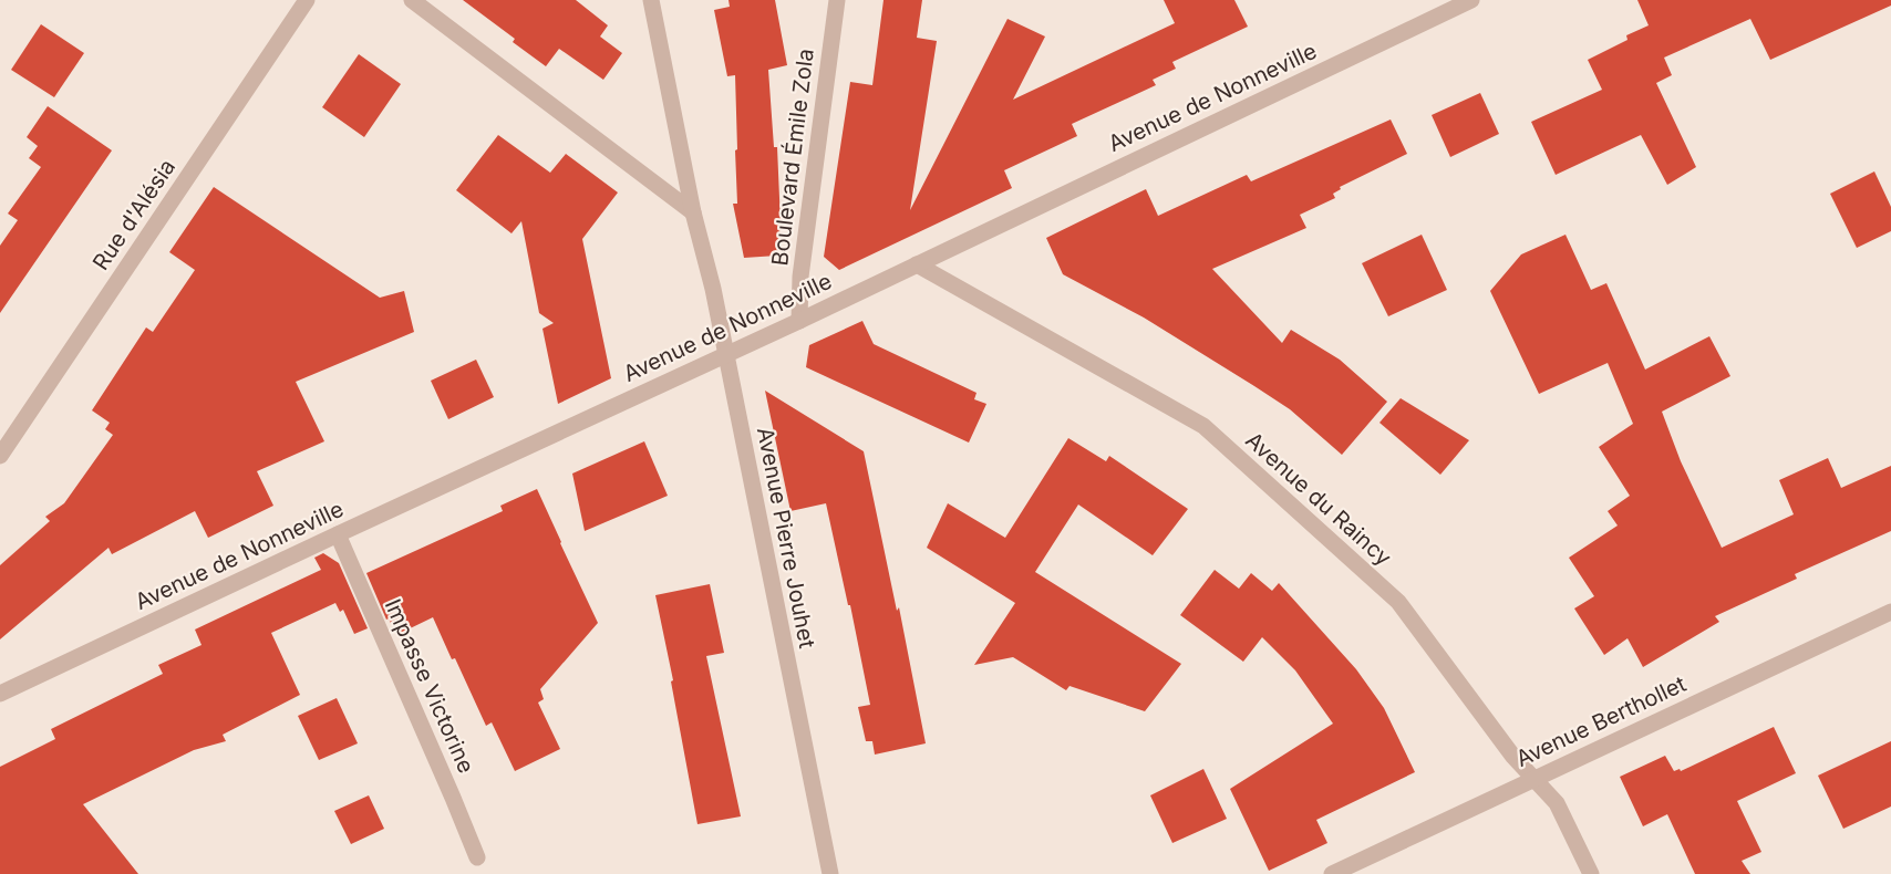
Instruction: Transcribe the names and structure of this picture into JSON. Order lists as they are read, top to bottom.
{
  "streets": {
    "street": [
      "Avenue de Nonneville",
      "Boulevard Émile Zola",
      "Rue d'Alésia",
      "Avenue du Raincy",
      "Avenue Pierre Jouhet",
      "Impasse Victorine",
      "Avenue Berthollet"
    ]
  },
  "crossings": [
    ["Avenue de Nonneville", "Boulevard Émile Zola"],
    ["Avenue de Nonneville", "Avenue du Raincy"],
    ["Avenue de Nonneville", "Avenue Pierre Jouhet"],
    ["Avenue de Nonneville", "Impasse Victorine"],
    ["Avenue du Raincy", "Avenue Berthollet"]
  ]
}
